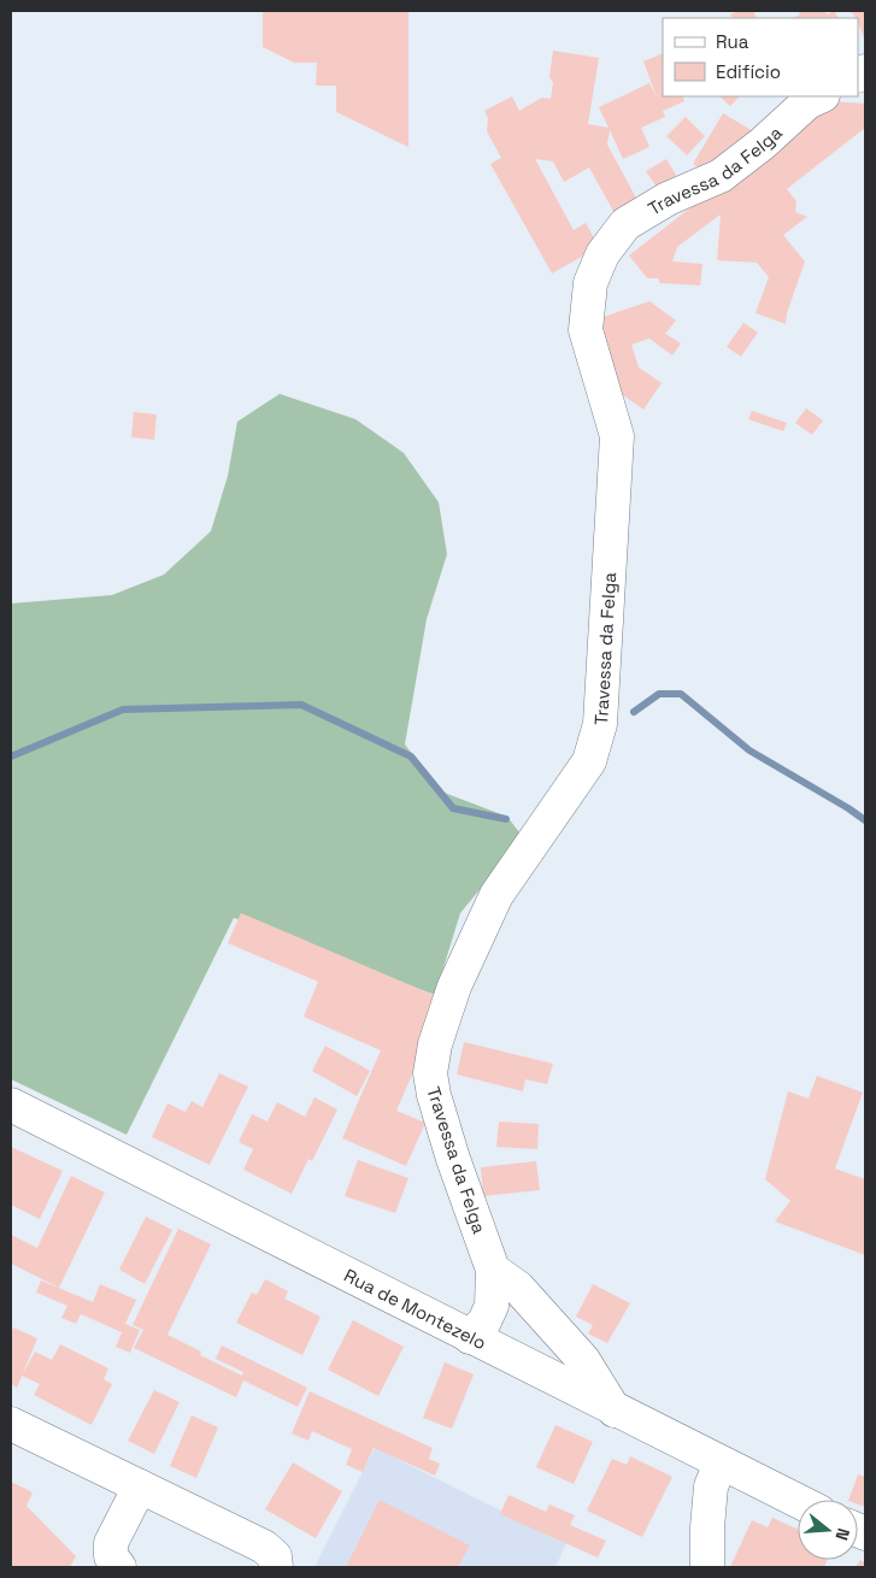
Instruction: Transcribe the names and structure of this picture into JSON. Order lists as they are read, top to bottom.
{
  "streets": {
    "street": ["Travessa da Felga", "Rua de Montezelo"]
  },
  "crossings": [
    ["Travessa da Felga", "Rua de Montezelo"]
  ],
  "legend": ["Rua", "Edifício"],
  "north": "right"
}
